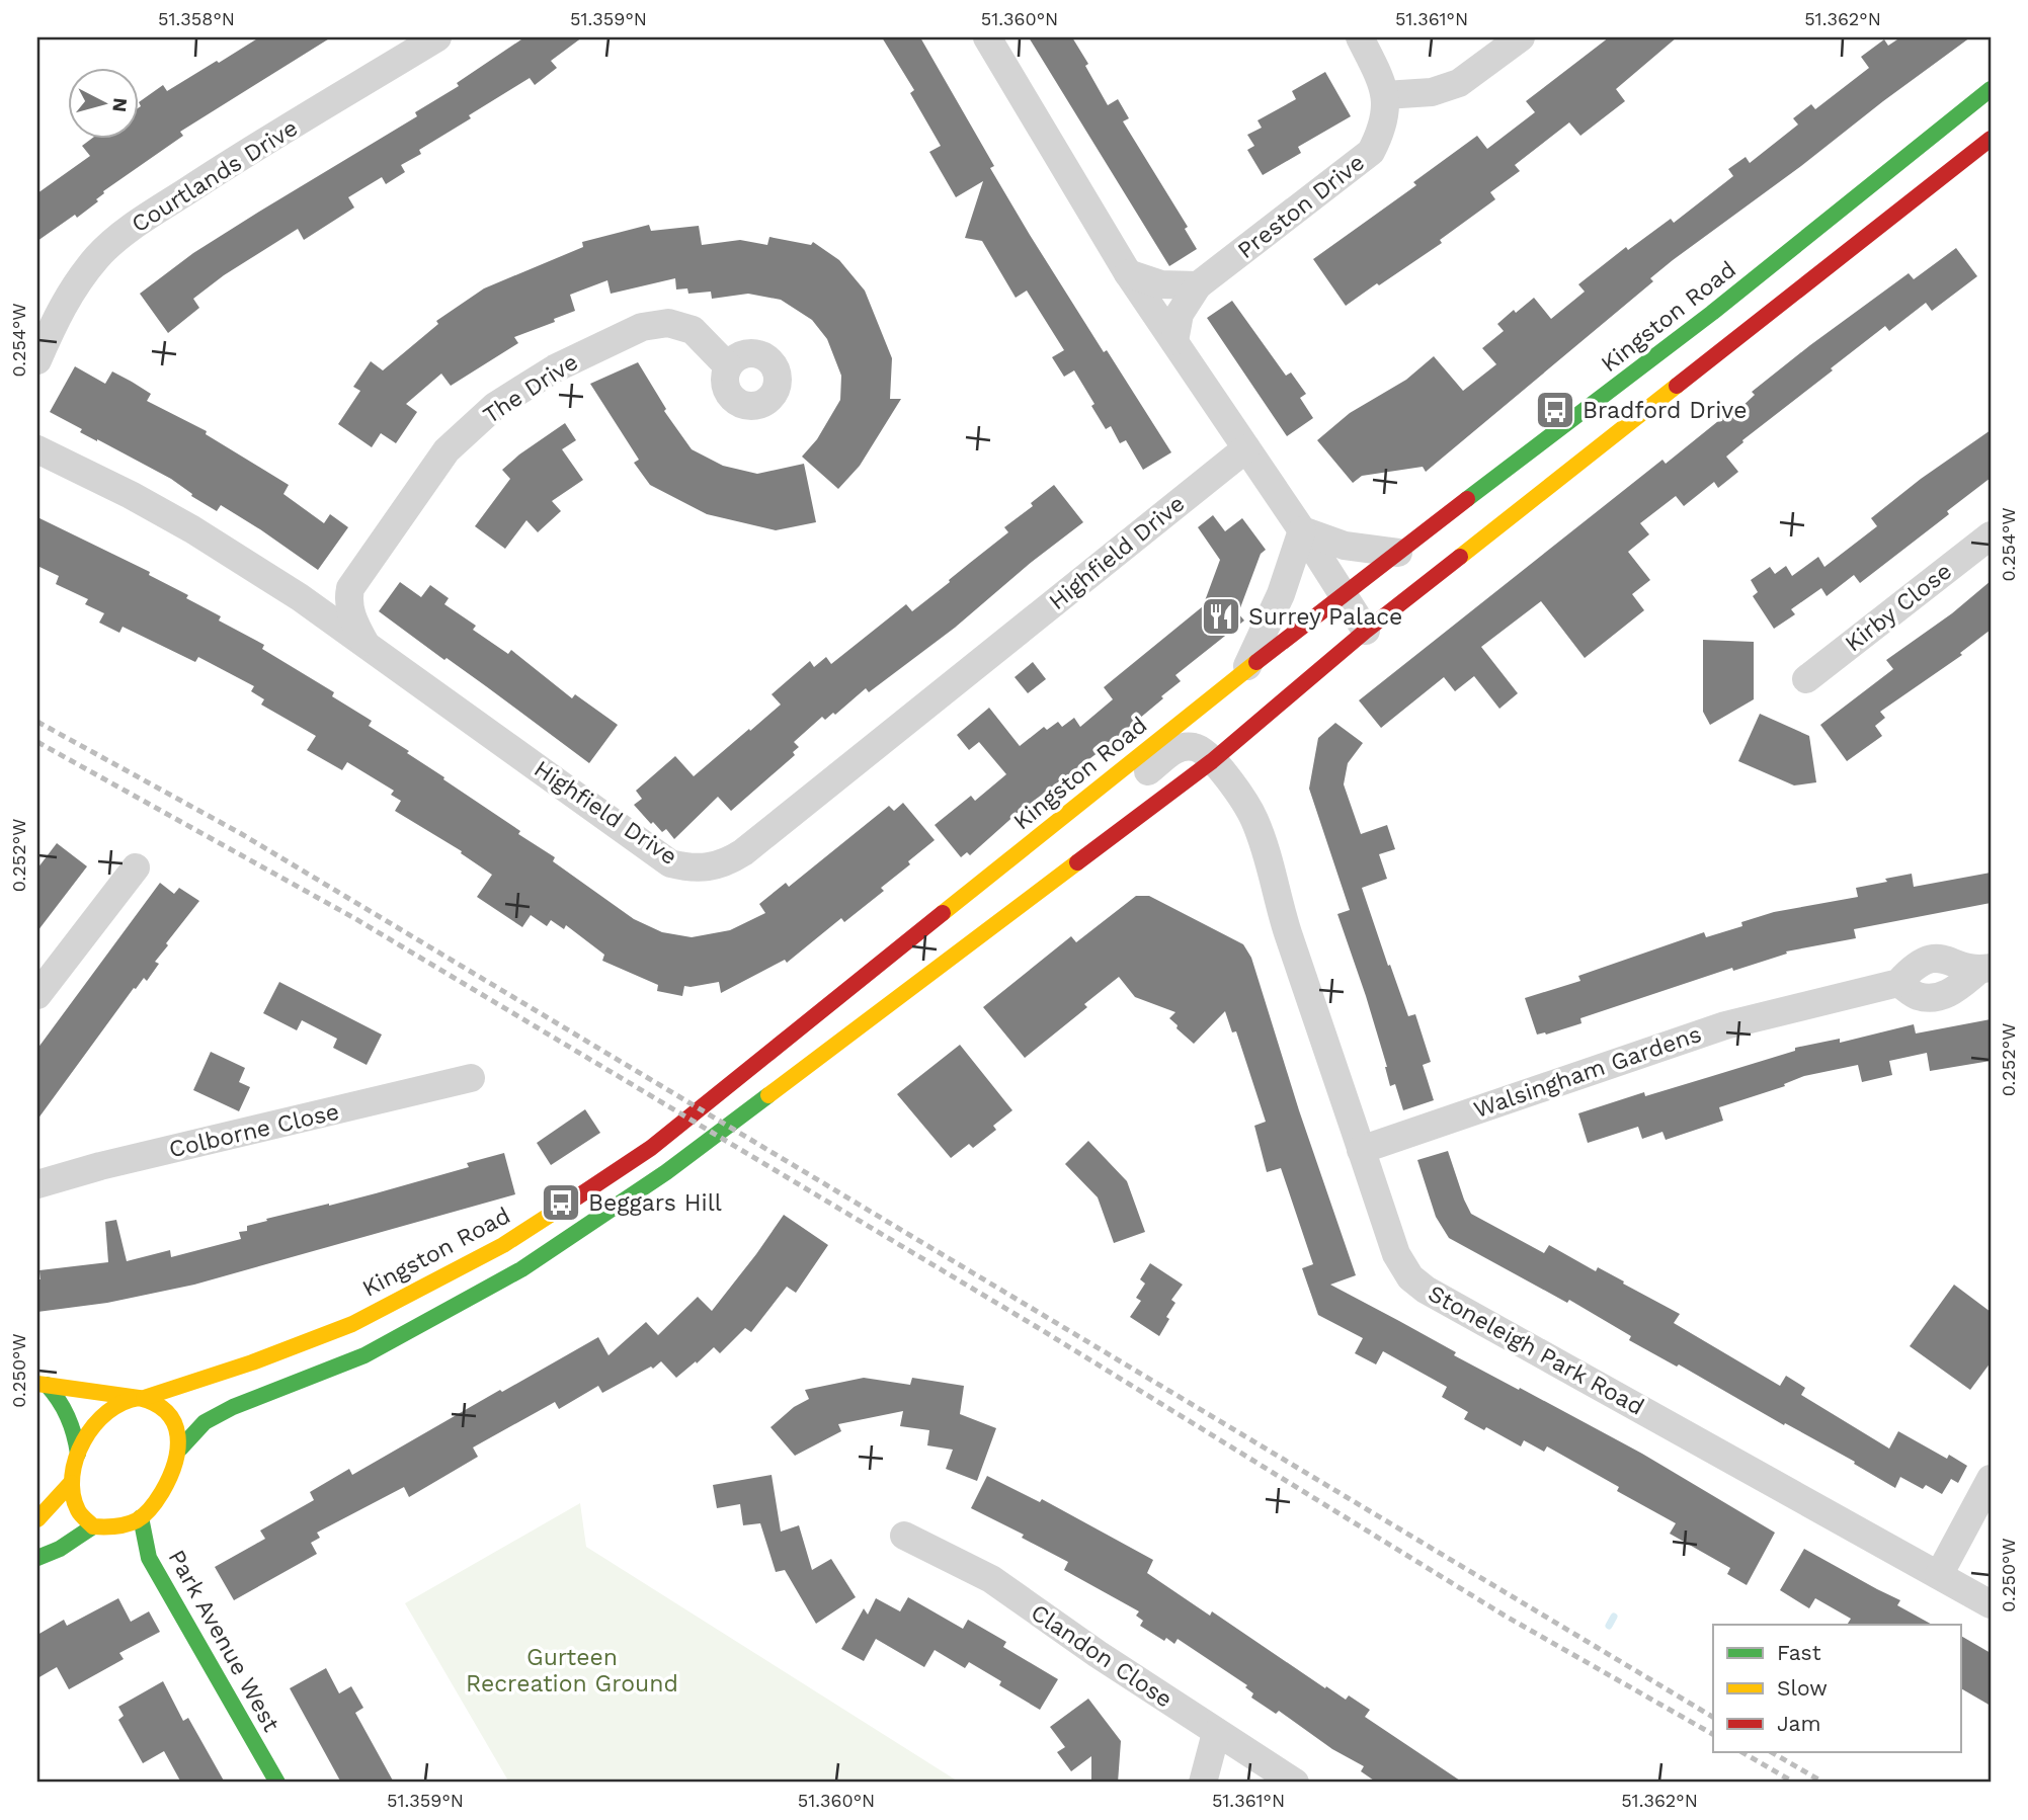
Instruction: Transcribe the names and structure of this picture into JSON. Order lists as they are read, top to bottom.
{
  "streets": {
    "main road": ["Kingston Road", "Park Avenue West"],
    "street": [
      "Courtlands Drive",
      "Preston Drive",
      "The Drive",
      "Highfield Drive",
      "Kirby Close",
      "Walsingham Gardens",
      "Colborne Close",
      "Stoneleigh Park Road",
      "Clandon Close"
    ]
  },
  "crossings": [
    ["Kingston Road", "Stoneleigh Park Road"],
    ["Kingston Road", "Park Avenue West"],
    ["Walsingham Gardens", "Stoneleigh Park Road"]
  ],
  "parks": ["Gurteen Recreation Ground"],
  "places": {
    "bus stop": ["Bradford Drive", "Beggars Hill"],
    "restaurant": ["Surrey Palace"]
  },
  "legend": ["Fast", "Slow", "Jam"],
  "north": "right",
  "coordinates": [
    "51.358°N",
    "51.359°N",
    "51.360°N",
    "51.361°N",
    "51.362°N",
    "0.254°W",
    "0.252°W",
    "0.250°W"
  ]
}
